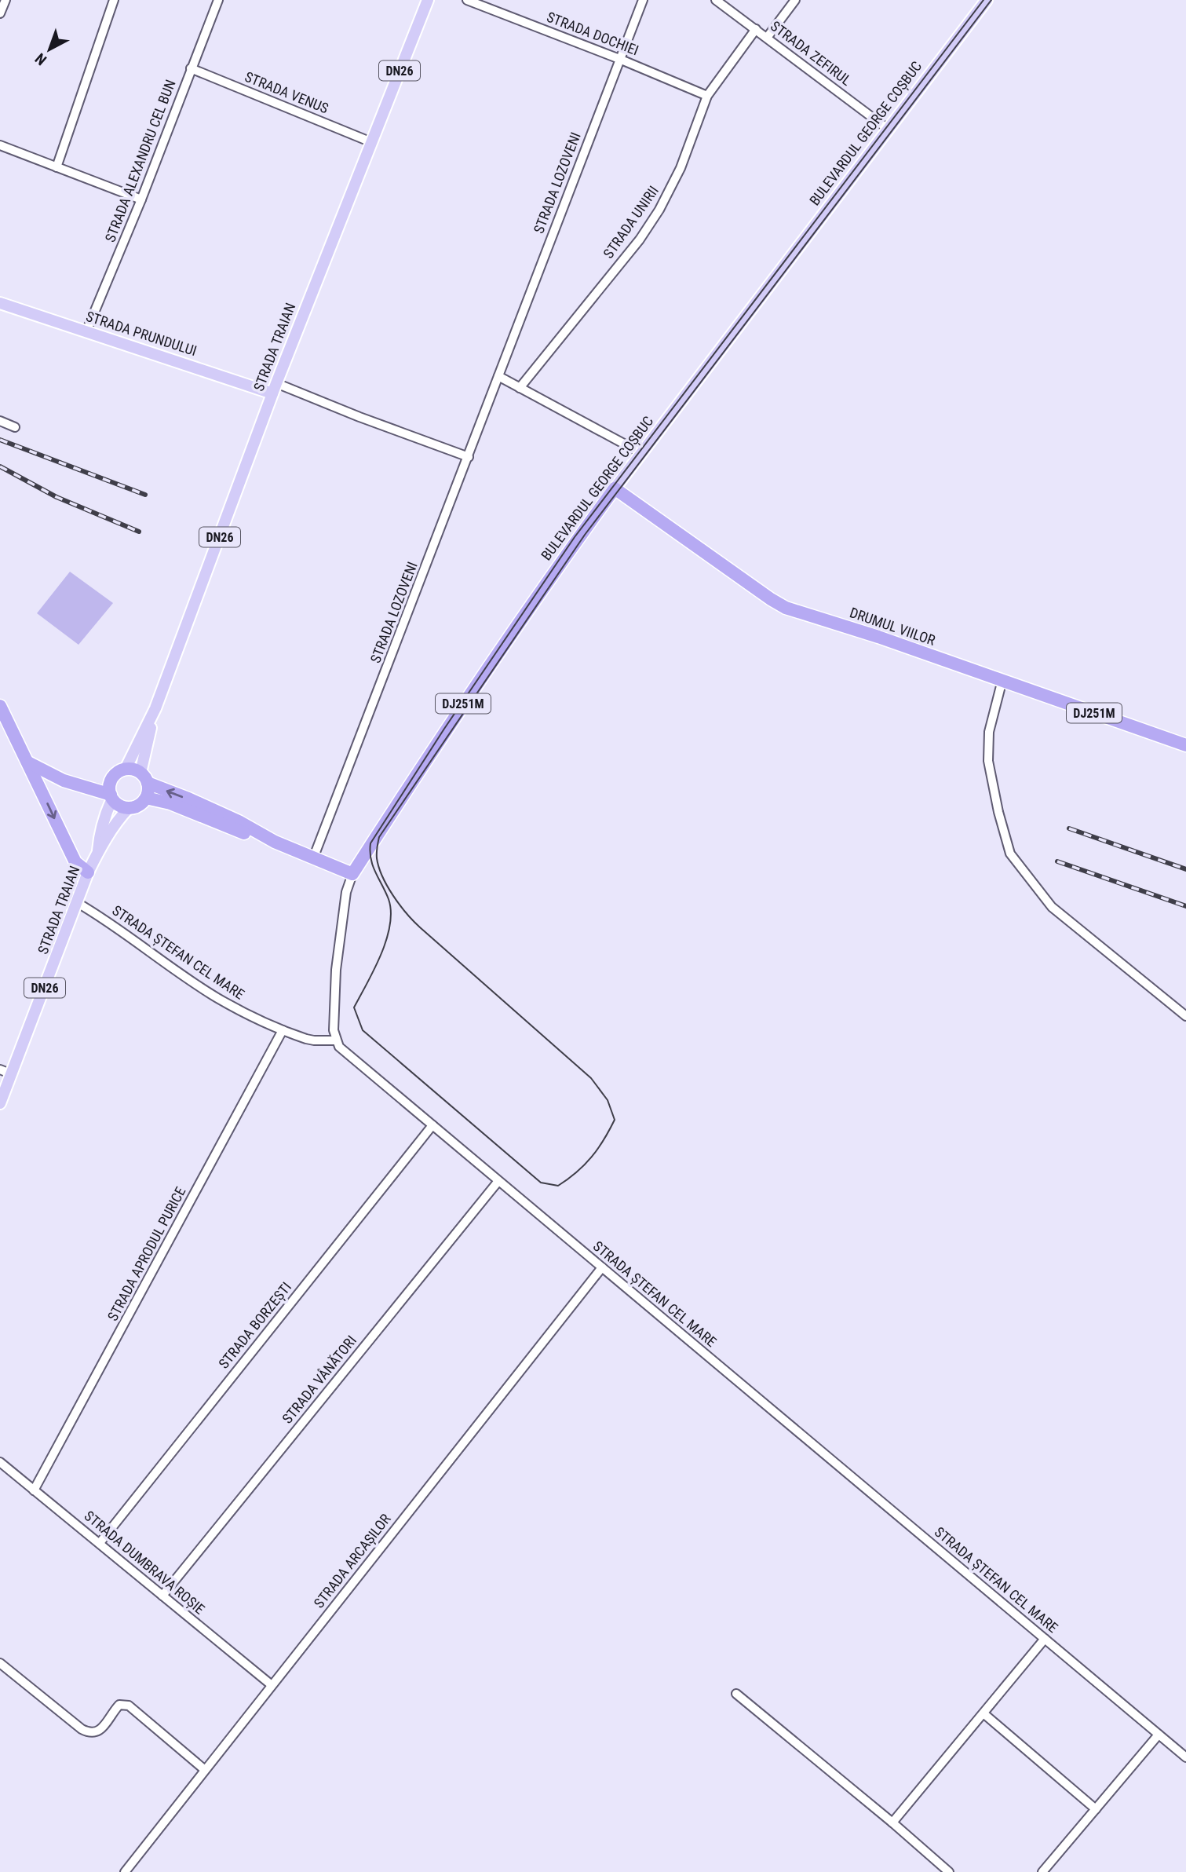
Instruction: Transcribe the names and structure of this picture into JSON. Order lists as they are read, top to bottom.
{
  "streets": {
    "highway": [
      "DN26",
      "BULEVARDUL GEORGE COȘBUC",
      "DRUMUL VIILOR",
      "DJ251M"
    ],
    "main road": ["STRADA PRUNDULUI", "STRADA TRAIAN"],
    "street": [
      "STRADA DOCHIEI",
      "STRADA ZEFIRUL",
      "STRADA VENUS",
      "STRADA ALEXANDRU CEL BUN",
      "STRADA LOZOVENI",
      "STRADA UNIRII",
      "STRADA ȘTEFAN CEL MARE",
      "STRADA APRODUL PURICE",
      "STRADA BORZEȘTI",
      "STRADA VÂNĂTORI",
      "STRADA ARCAȘILOR",
      "STRADA DUMBRAVA ROȘIE"
    ]
  },
  "crossings": [
    ["STRADA DOCHIEI", "STRADA LOZOVENI"],
    ["STRADA DOCHIEI", "STRADA UNIRII"],
    ["STRADA ZEFIRUL", "BULEVARDUL GEORGE COȘBUC"],
    ["STRADA ZEFIRUL", "STRADA UNIRII"],
    ["DN26", "STRADA TRAIAN"],
    ["STRADA VENUS", "STRADA ALEXANDRU CEL BUN"],
    ["STRADA VENUS", "STRADA TRAIAN"],
    ["BULEVARDUL GEORGE COȘBUC", "DRUMUL VIILOR"],
    ["BULEVARDUL GEORGE COȘBUC", "STRADA ȘTEFAN CEL MARE"],
    ["STRADA ALEXANDRU CEL BUN", "STRADA PRUNDULUI"],
    ["STRADA LOZOVENI", "STRADA PRUNDULUI"],
    ["STRADA PRUNDULUI", "STRADA TRAIAN"],
    ["STRADA TRAIAN", "STRADA ȘTEFAN CEL MARE"],
    ["STRADA ȘTEFAN CEL MARE", "STRADA APRODUL PURICE"],
    ["STRADA ȘTEFAN CEL MARE", "STRADA BORZEȘTI"],
    ["STRADA ȘTEFAN CEL MARE", "STRADA VÂNĂTORI"],
    ["STRADA ȘTEFAN CEL MARE", "STRADA ARCAȘILOR"],
    ["STRADA APRODUL PURICE", "STRADA DUMBRAVA ROȘIE"],
    ["STRADA BORZEȘTI", "STRADA DUMBRAVA ROȘIE"],
    ["STRADA VÂNĂTORI", "STRADA DUMBRAVA ROȘIE"],
    ["STRADA ARCAȘILOR", "STRADA DUMBRAVA ROȘIE"]
  ],
  "north": "bottom left"
}
